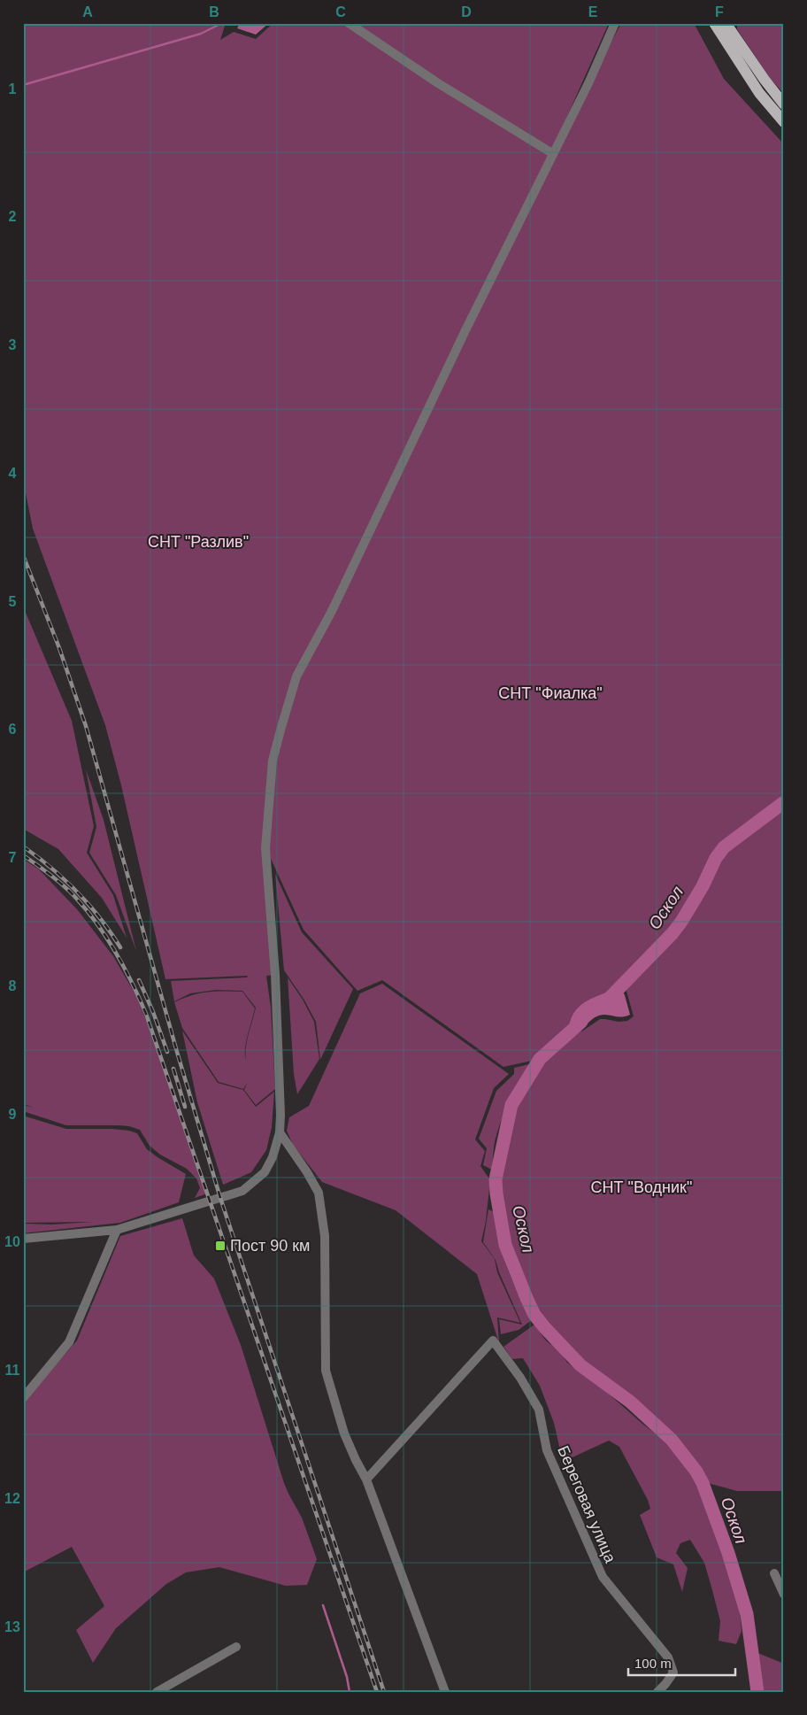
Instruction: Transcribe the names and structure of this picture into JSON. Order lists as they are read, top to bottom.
{
  "streets": {
    "street": ["Береговая улица"]
  },
  "water": ["Оскол"],
  "parks": ["СНТ \"Разлив\"", "СНТ \"Фиалка\"", "СНТ \"Водник\""],
  "places": {
    "transit": ["Пост 90 км"]
  },
  "scale_bar": "100 m",
  "grid": {
    "columns": [
      "A",
      "B",
      "C",
      "D",
      "E",
      "F"
    ],
    "rows": [
      "1",
      "2",
      "3",
      "4",
      "5",
      "6",
      "7",
      "8",
      "9",
      "10",
      "11",
      "12",
      "13"
    ]
  }
}
